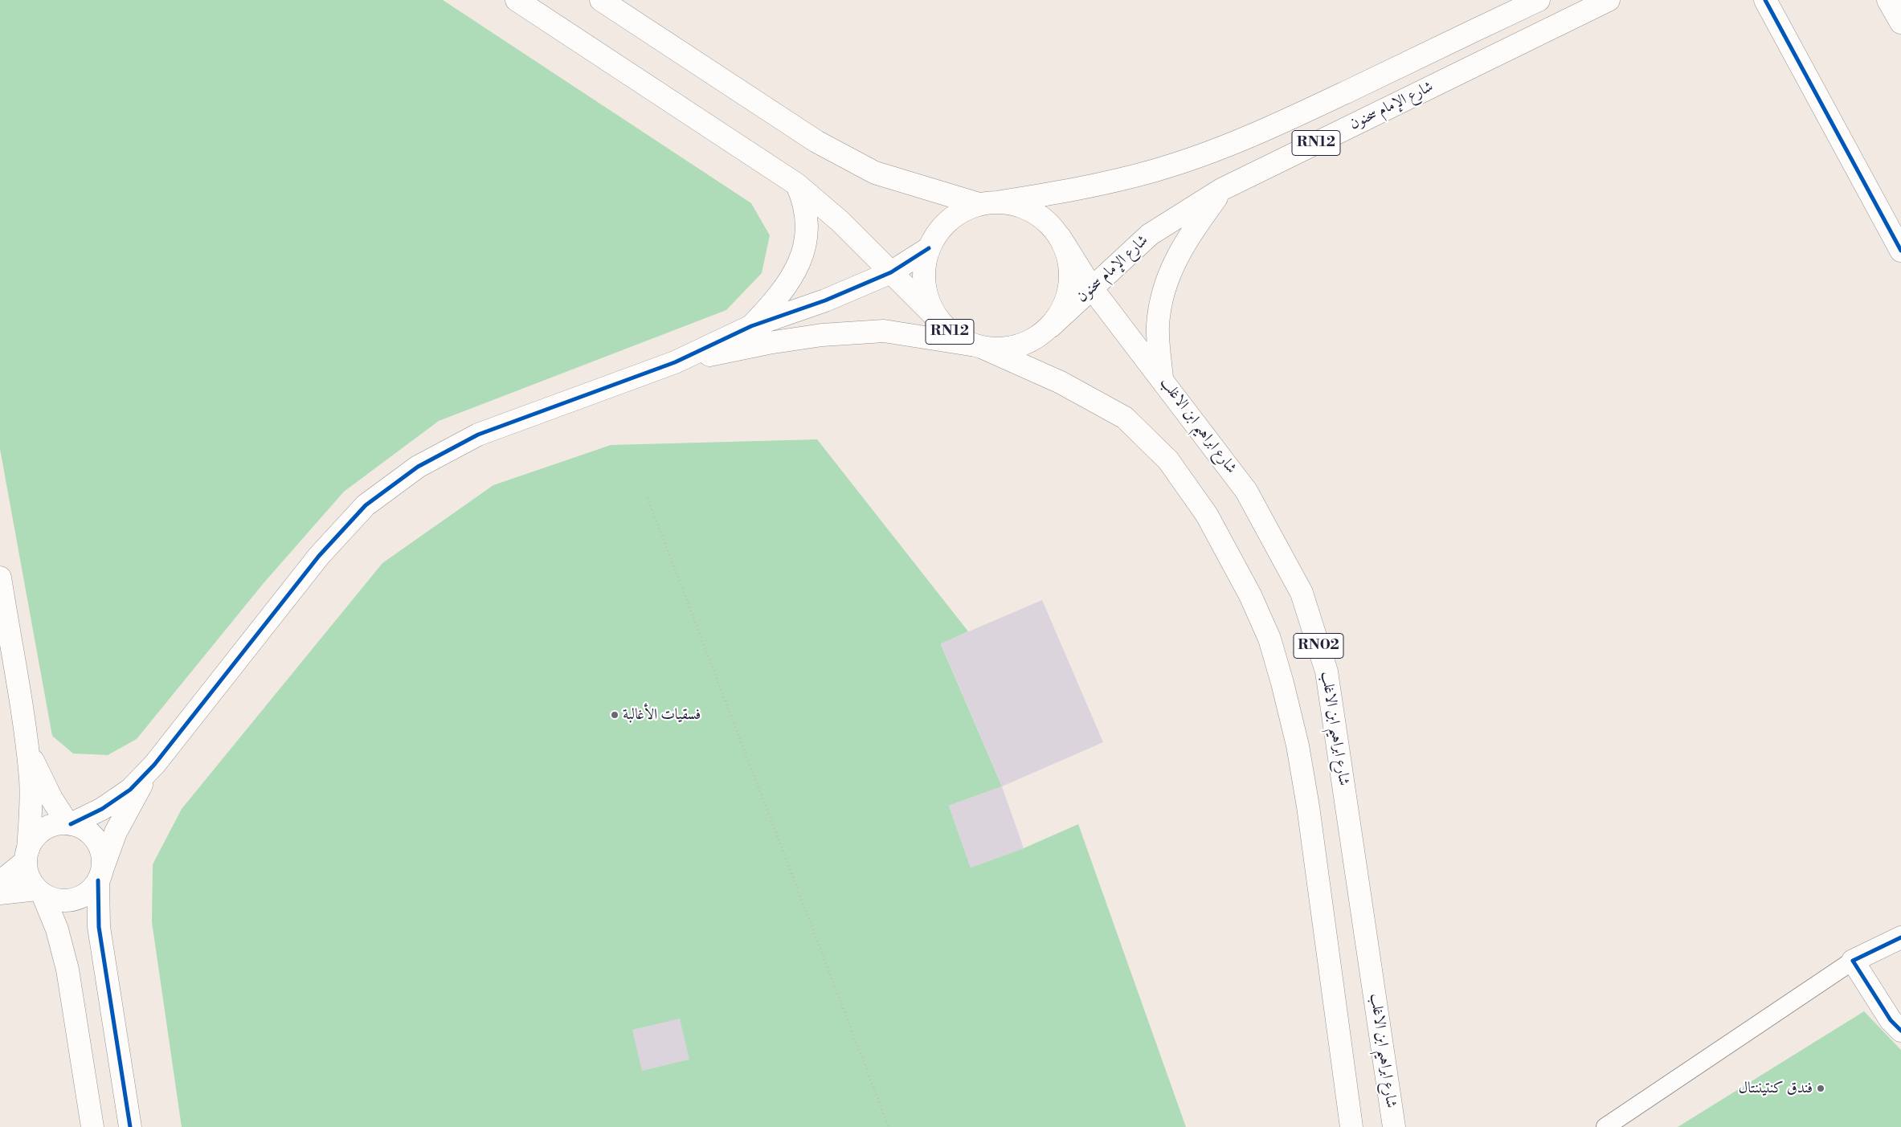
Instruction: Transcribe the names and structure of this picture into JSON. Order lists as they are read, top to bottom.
{
  "streets": {
    "main road": [
      "شارع الإمام سحنون",
      "RN12",
      "شارع ابراهيم ابن الاغلب",
      "RN02"
    ]
  },
  "crossings": [
    ["شارع الإمام سحنون", "RN12"],
    ["شارع الإمام سحنون", "شارع ابراهيم ابن الاغلب"],
    ["RN12", "شارع ابراهيم ابن الاغلب"],
    ["RN12", "RN02"]
  ],
  "places": ["فسقيات الأغالبة", "فندق كنتيننتال"]
}
